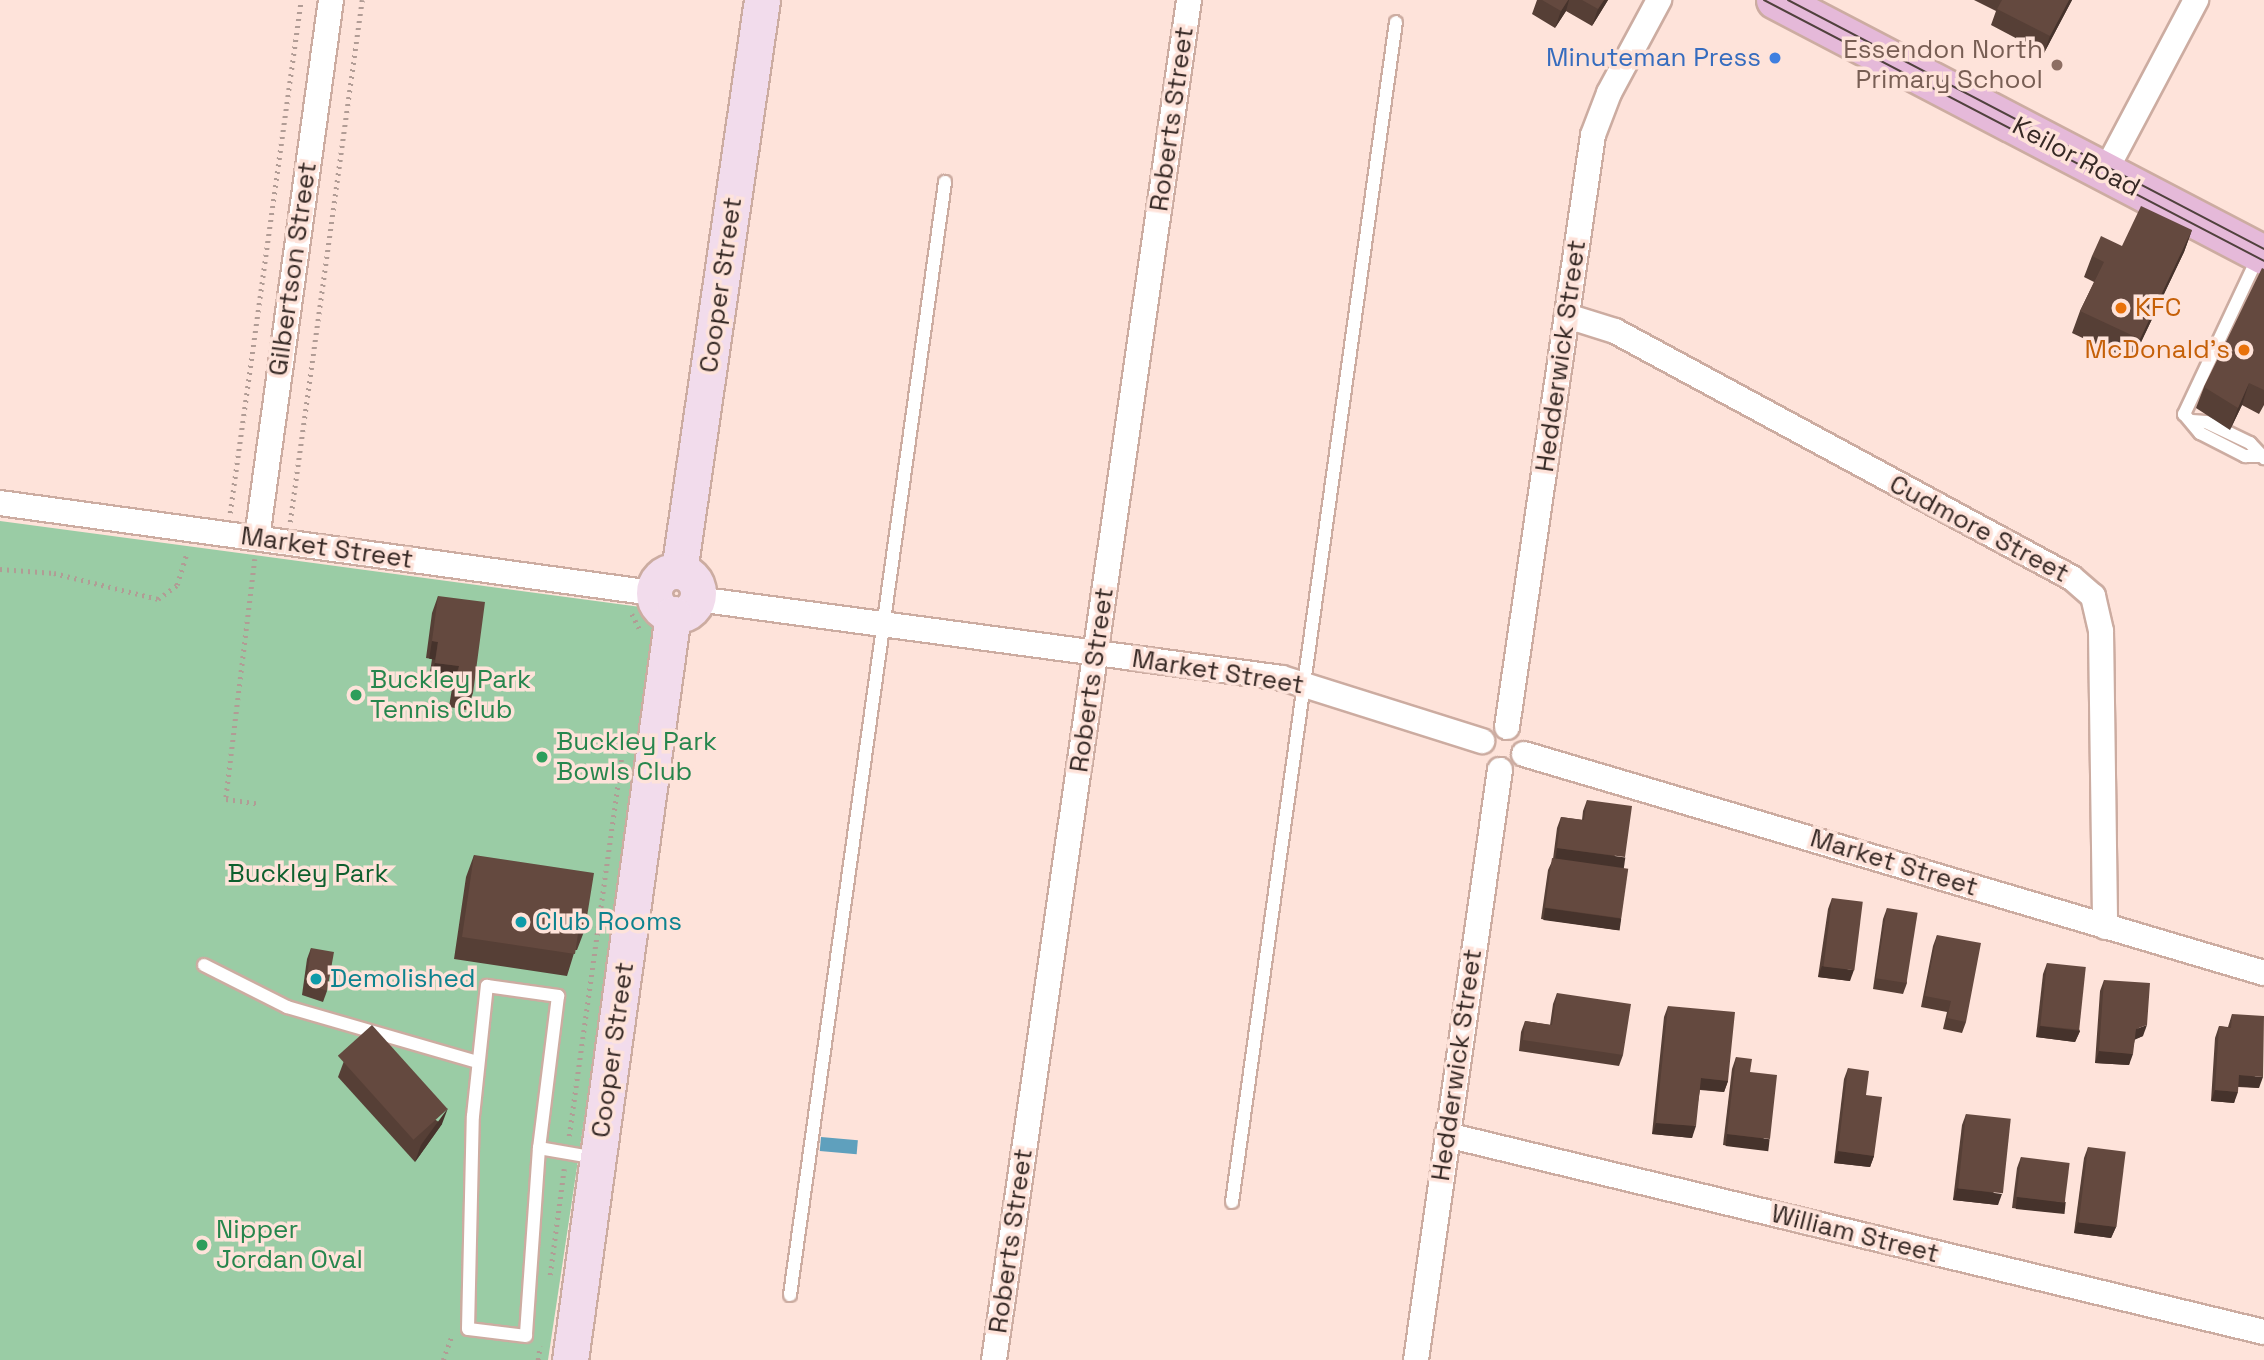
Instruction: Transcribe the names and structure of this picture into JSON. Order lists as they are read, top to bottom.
{
  "streets": {
    "main road": ["Keilor Road"],
    "street": [
      "Roberts Street",
      "Gilbertson Street",
      "Cooper Street",
      "Hedderwick Street",
      "Cudmore Street",
      "Market Street",
      "William Street"
    ]
  },
  "crossings": [
    ["Roberts Street", "Market Street"],
    ["Gilbertson Street", "Market Street"],
    ["Cooper Street", "Market Street"],
    ["Hedderwick Street", "Cudmore Street"],
    ["Hedderwick Street", "Market Street"],
    ["Hedderwick Street", "William Street"],
    ["Cudmore Street", "Market Street"]
  ],
  "parks": ["Buckley Park"],
  "places": [
    "Minuteman Press",
    "Essendon North Primary School",
    "KFC",
    "McDonald's",
    "Buckley Park Tennis Club",
    "Buckley Park Bowls Club",
    "Club Rooms",
    "Demolished",
    "Nipper Jordan Oval"
  ]
}
